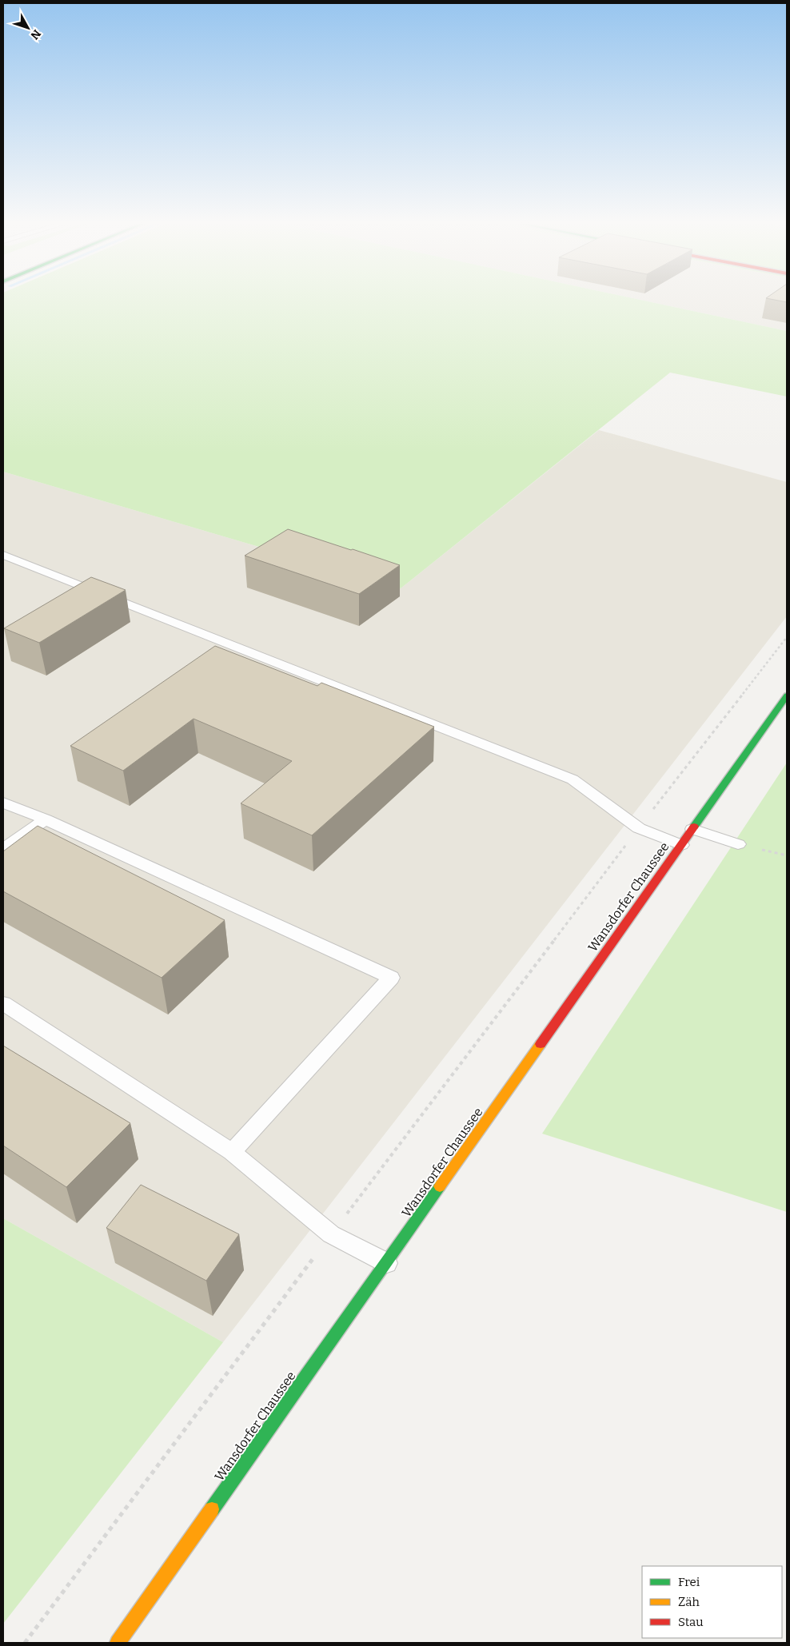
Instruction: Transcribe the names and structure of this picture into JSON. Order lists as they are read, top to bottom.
{
  "streets": {
    "street": ["Wansdorfer Chaussee"]
  },
  "legend": ["Frei", "Zäh", "Stau"],
  "north": "bottom right"
}
